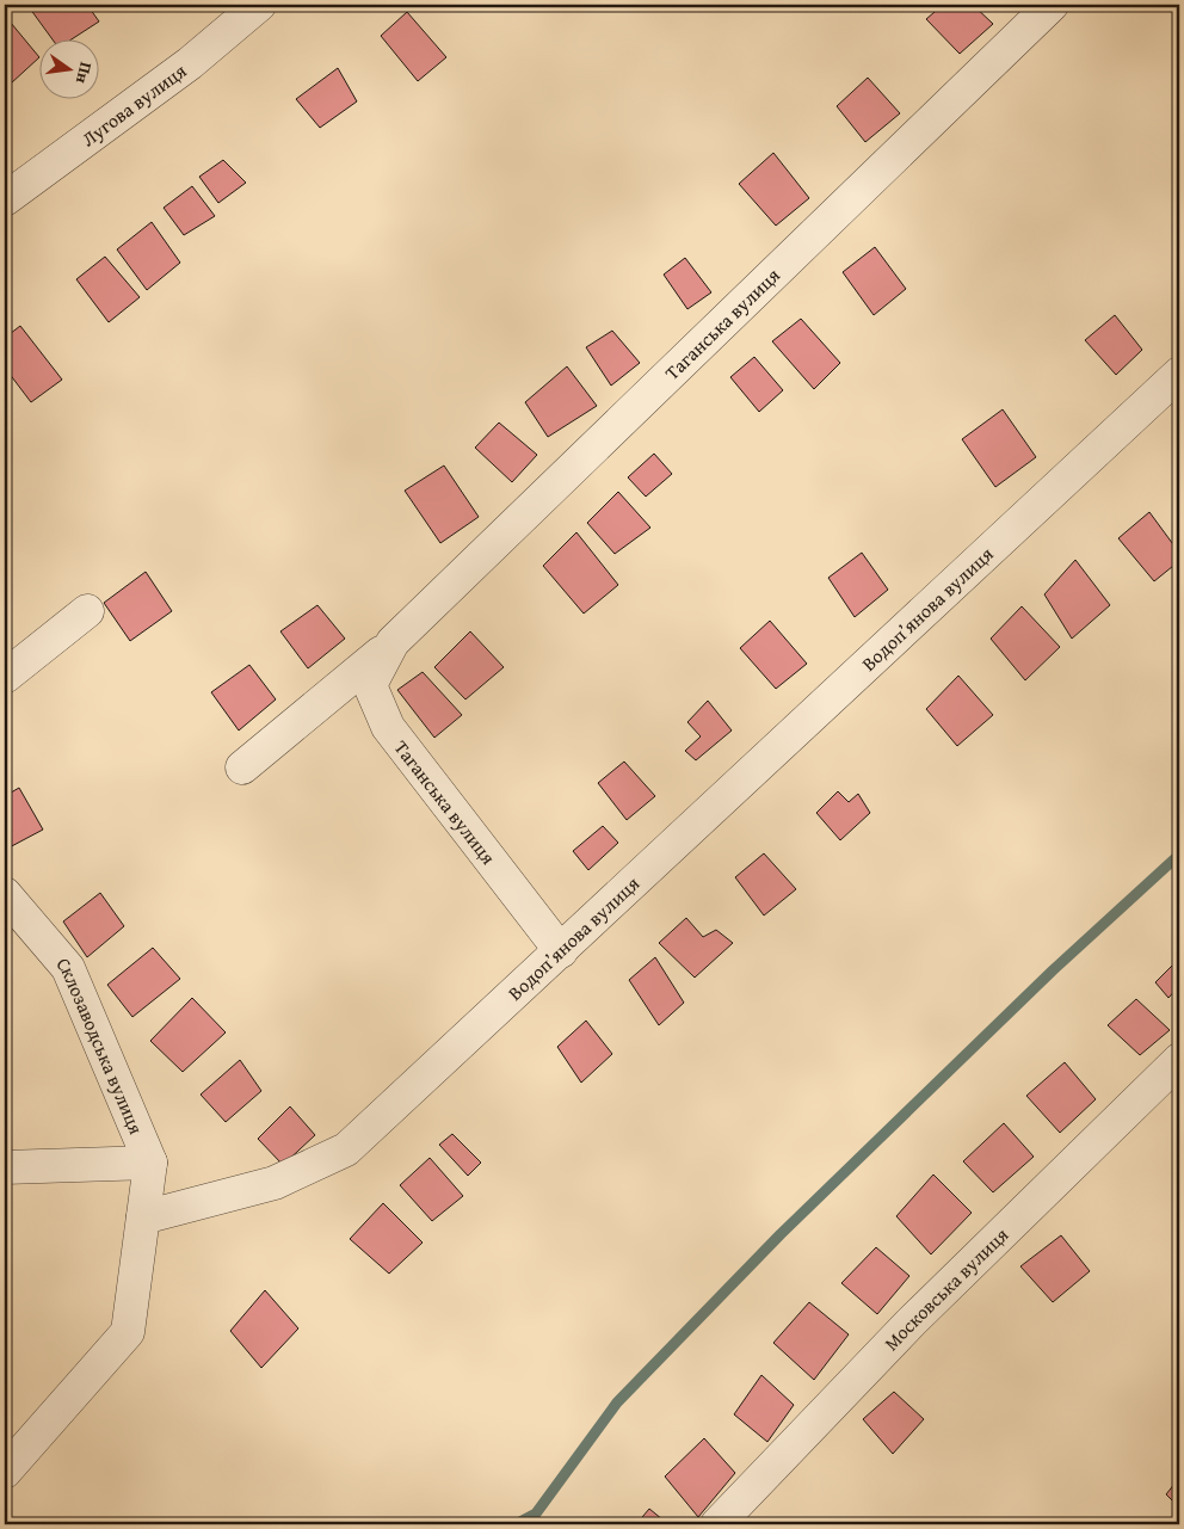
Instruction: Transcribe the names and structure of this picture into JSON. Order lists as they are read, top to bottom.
{
  "streets": {
    "street": [
      "Лугова вулиця",
      "Таганська вулиця",
      "Водоп’янова вулиця",
      "Склозаводська вулиця",
      "Московська вулиця"
    ]
  },
  "crossings": [
    ["Таганська вулиця", "Водоп’янова вулиця"]
  ],
  "north": "right"
}
